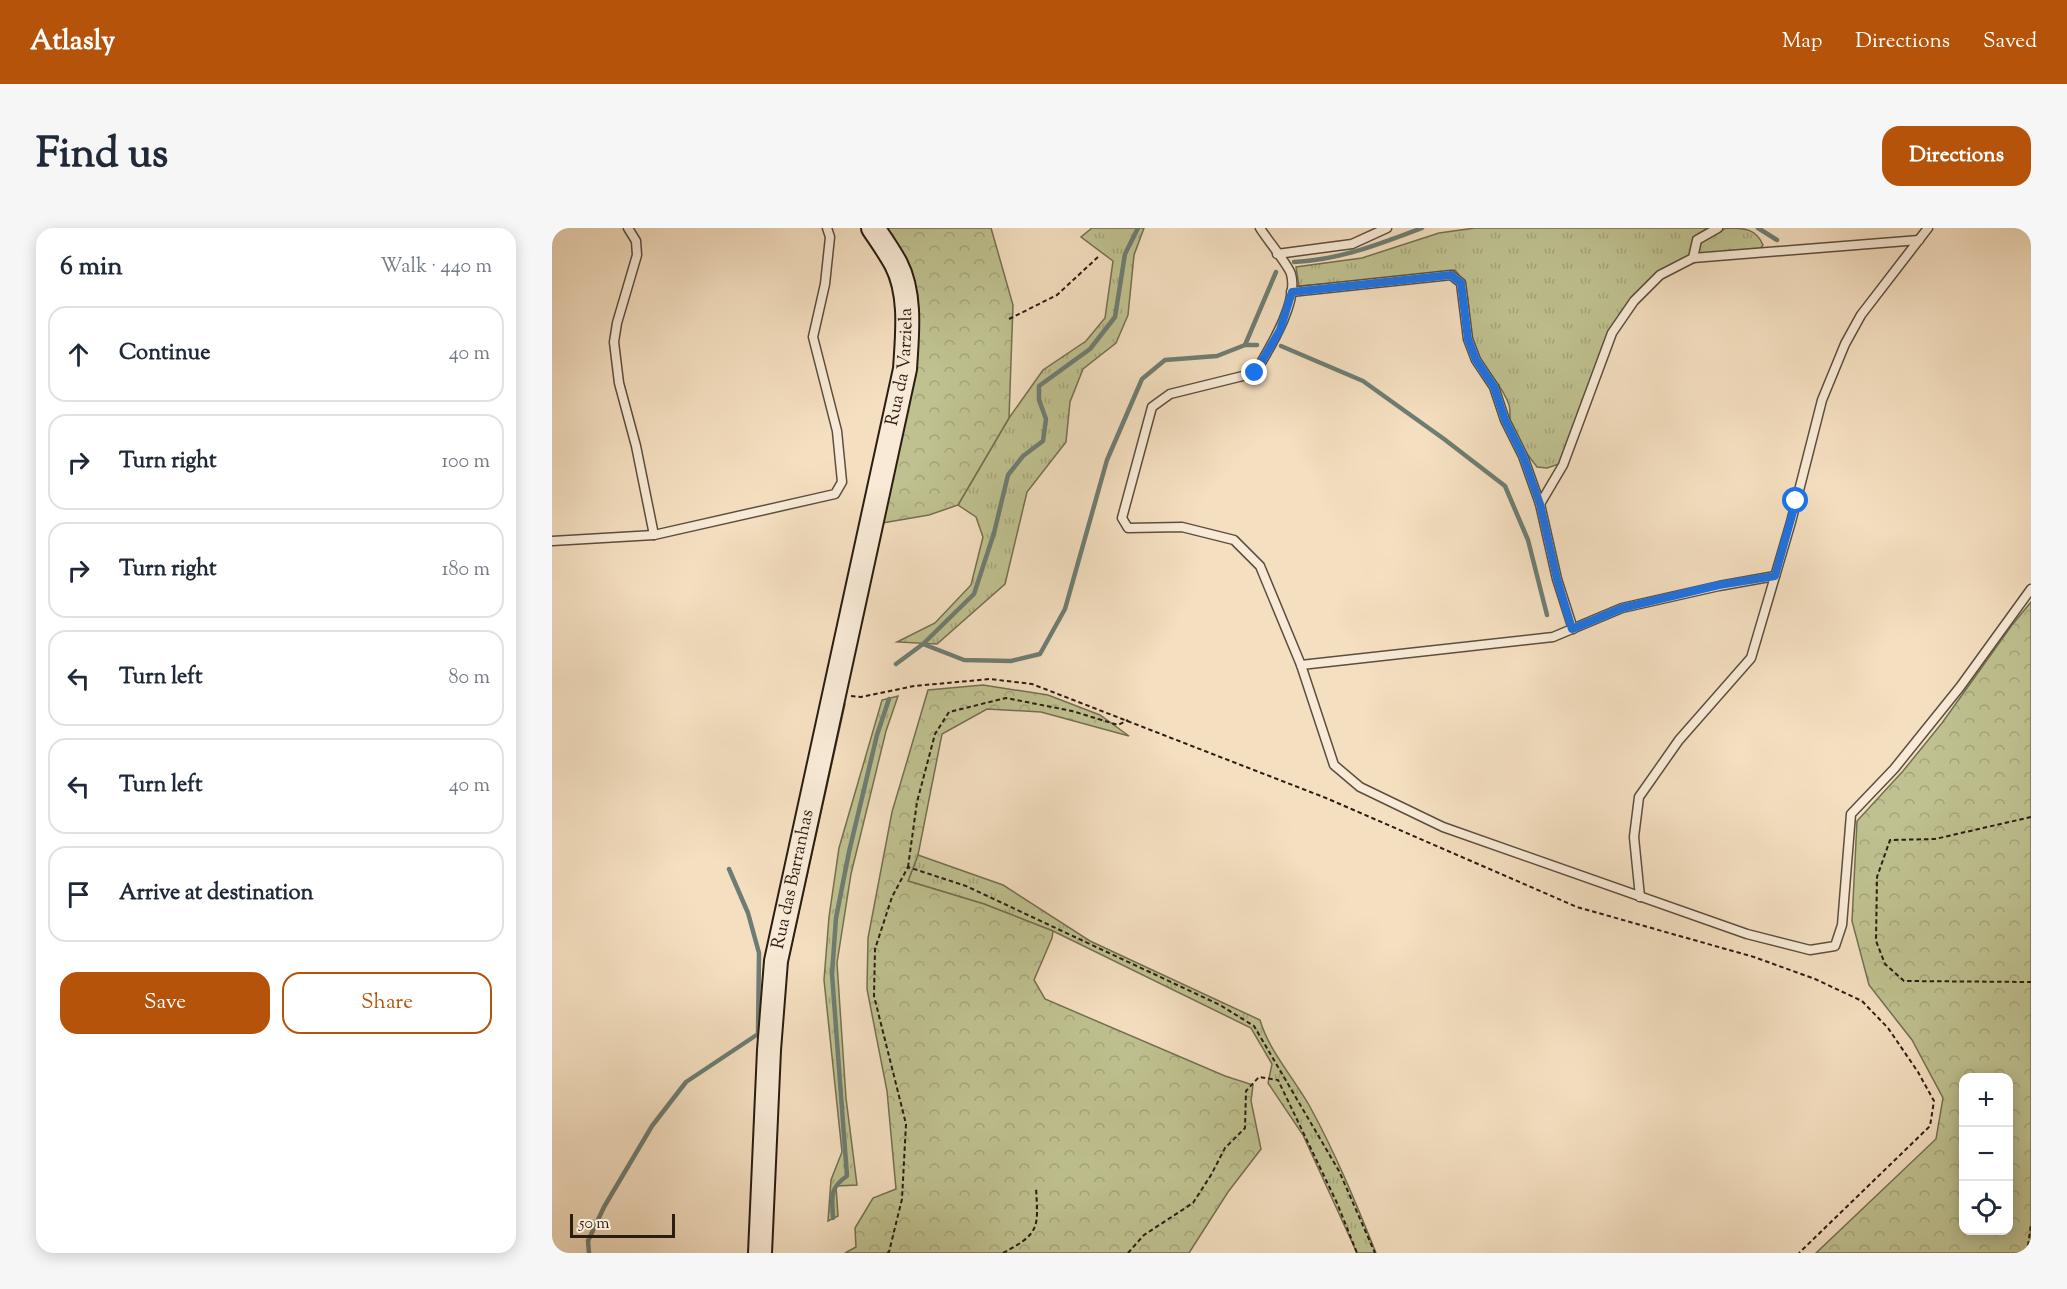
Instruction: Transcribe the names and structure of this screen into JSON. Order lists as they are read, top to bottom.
{
  "streets": {
    "main road": ["Rua da Varziela", "Rua das Barranhas"]
  },
  "crossings": [
    ["Rua da Varziela", "Rua das Barranhas"]
  ],
  "scale_bar": "50 m",
  "page": {
    "header": "Atlasly",
    "nav": ["Map", "Directions", "Saved"],
    "title": "Find us",
    "buttons": [
      "Directions",
      ["Save", "Share"]
    ],
    "heading": ["6 min", "Walk · 440 m"],
    "list": [
      ["Continue", "40 m"],
      ["Turn right", "100 m"],
      ["Turn right", "180 m"],
      ["Turn left", "80 m"],
      ["Turn left", "40 m"],
      "Arrive at destination"
    ],
    "map_buttons": ["+", "−"],
    "scale": "50 m"
  }
}
